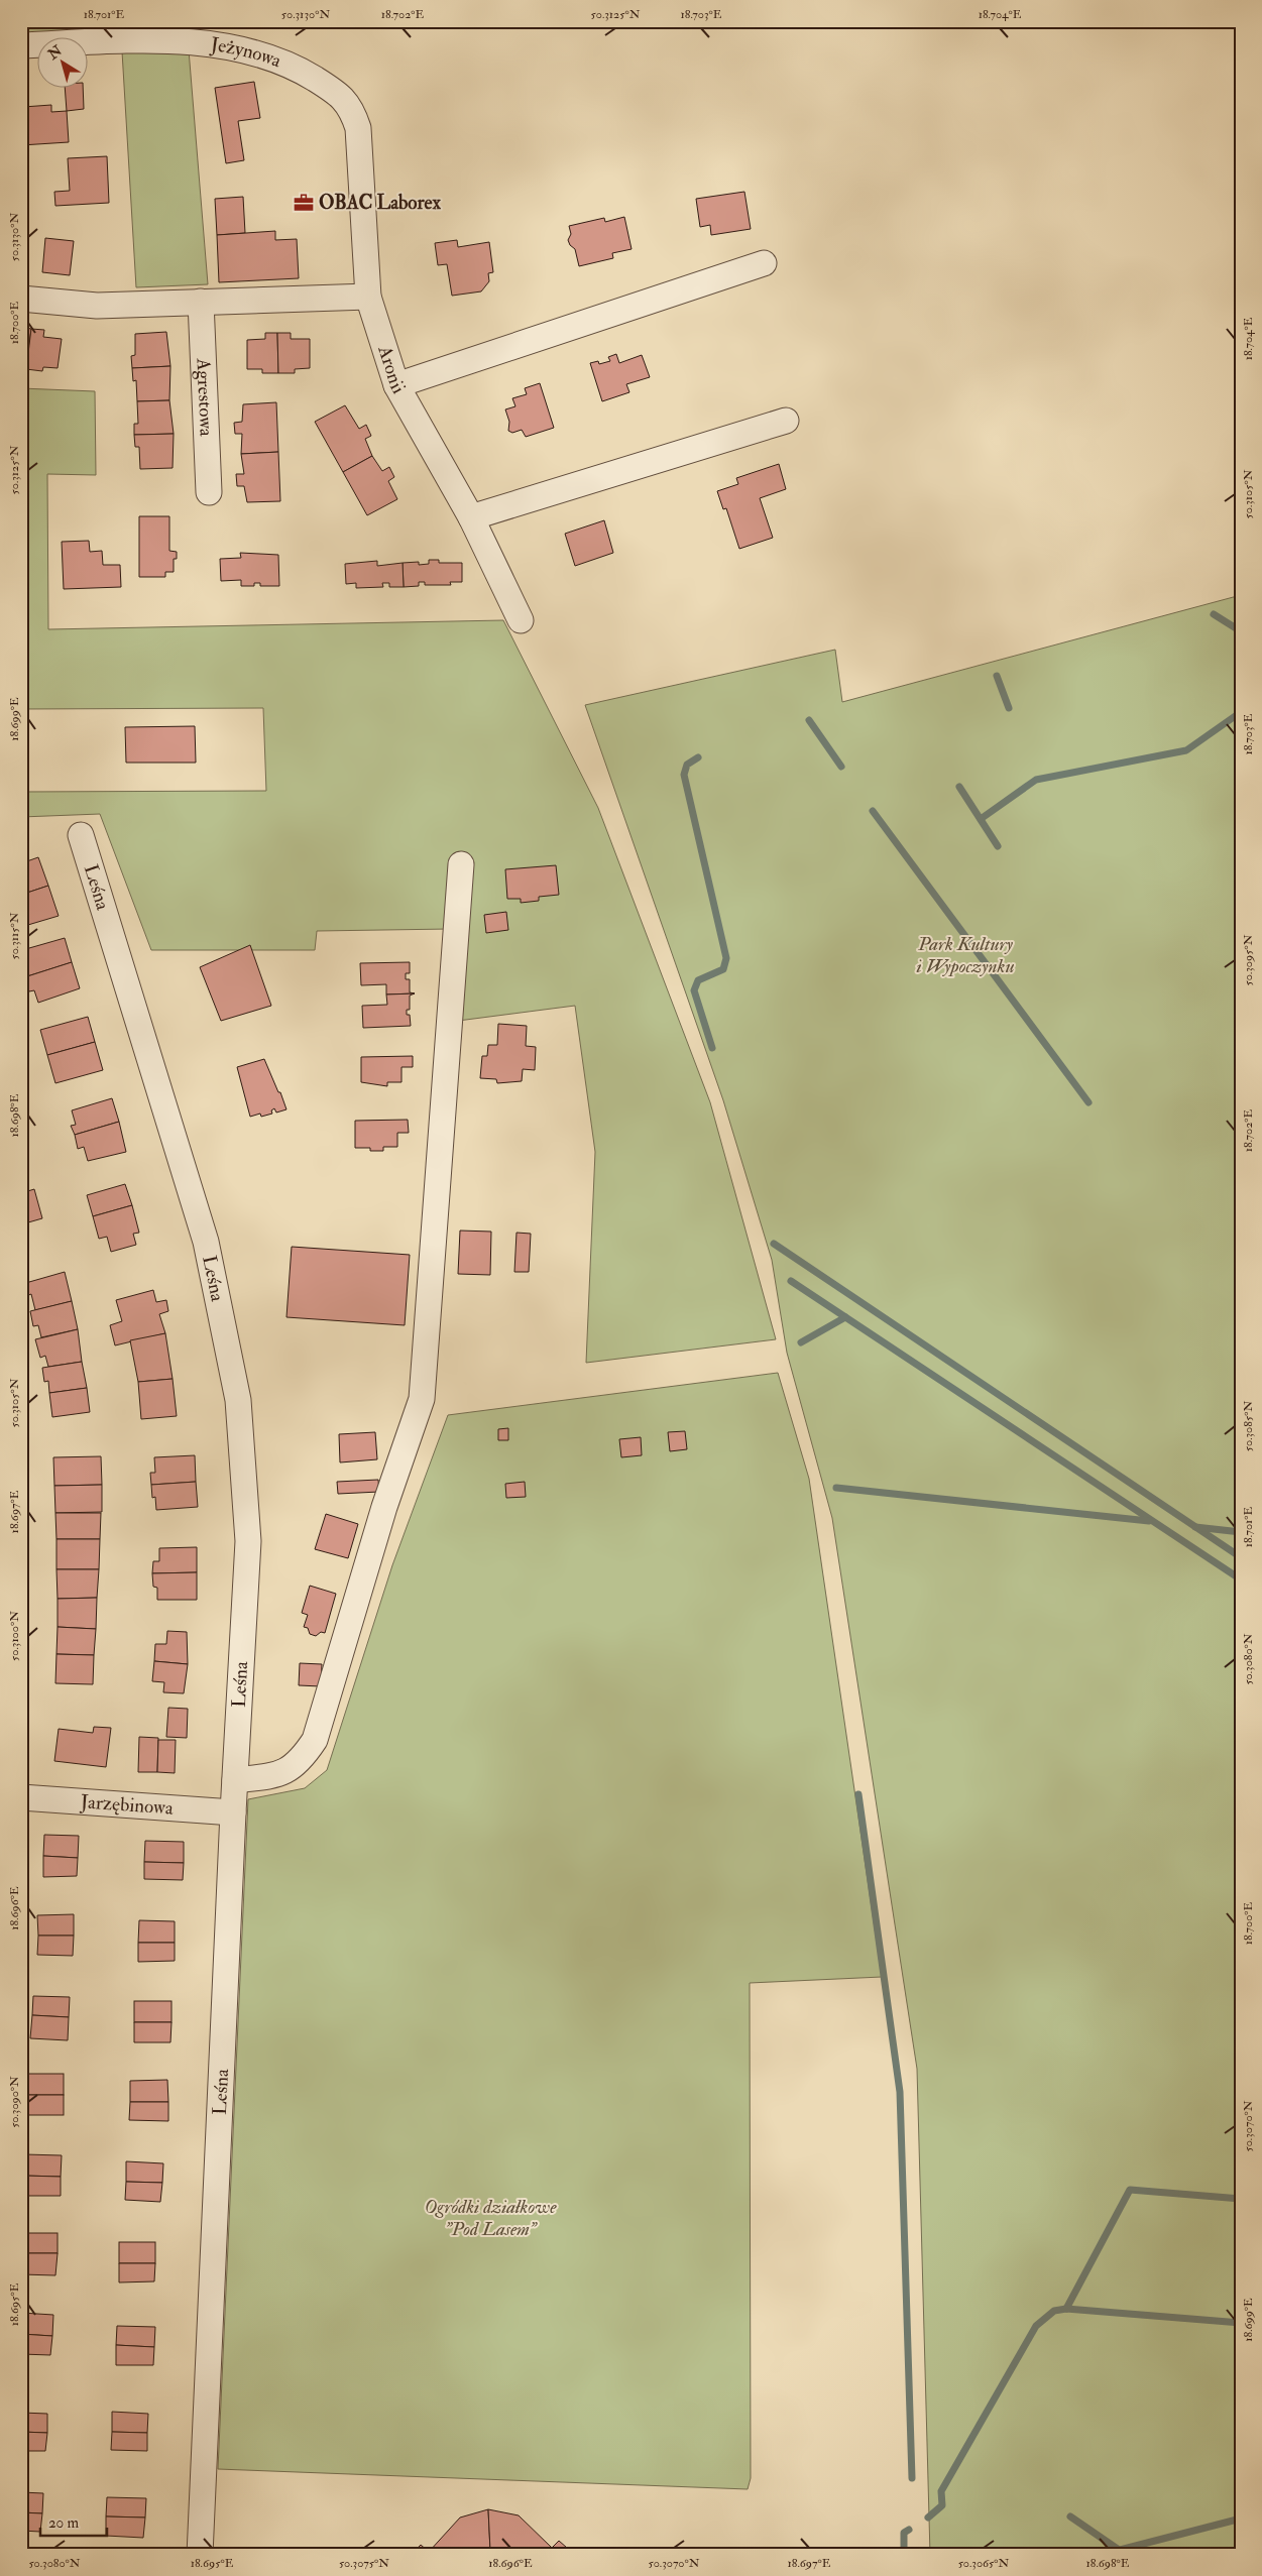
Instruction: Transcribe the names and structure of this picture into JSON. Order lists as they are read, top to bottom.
{
  "streets": {
    "street": [
      "Jeżynowa",
      "Aronii",
      "Agrestowa",
      "Leśna",
      "Jarzębinowa"
    ]
  },
  "crossings": [
    ["Jeżynowa", "Aronii"],
    ["Leśna", "Jarzębinowa"]
  ],
  "parks": ["Park Kultury i Wypoczynku", "Ogródki działkowe \"Pod Lasem\""],
  "places": {
    "office": ["OBAC Laborex"]
  },
  "scale_bar": "20 m",
  "north": "top left",
  "coordinates": [
    "18.701°E",
    "50.3130°N",
    "18.702°E",
    "50.3125°N",
    "18.703°E",
    "18.704°E",
    "18.700°E",
    "50.3105°N",
    "18.699°E",
    "50.3115°N",
    "50.3095°N",
    "18.698°E",
    "50.3085°N",
    "18.697°E",
    "50.3100°N",
    "50.3080°N",
    "18.696°E",
    "50.3090°N",
    "50.3070°N",
    "18.695°E",
    "50.3075°N",
    "50.3065°N"
  ]
}
